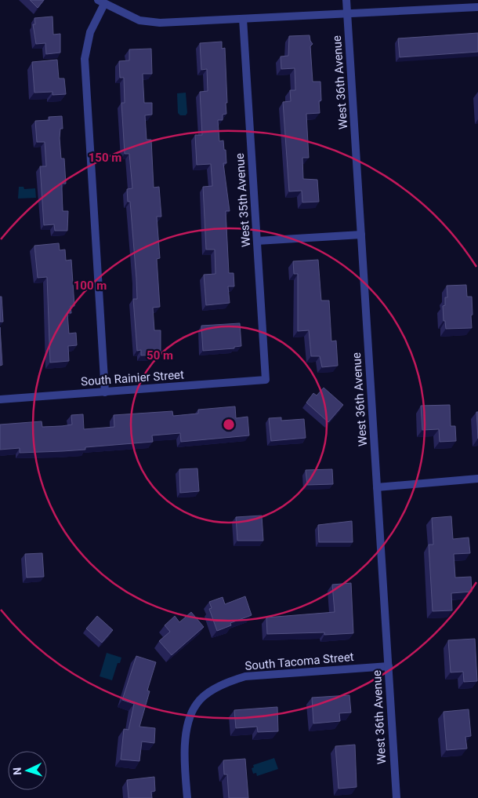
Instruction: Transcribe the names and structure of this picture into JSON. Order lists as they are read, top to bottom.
{
  "streets": {
    "street": [
      "West 36th Avenue",
      "West 35th Avenue",
      "South Rainier Street",
      "South Tacoma Street"
    ]
  },
  "crossings": [
    ["West 36th Avenue", "South Tacoma Street"],
    ["West 35th Avenue", "South Rainier Street"]
  ],
  "north": "left",
  "rings": ["150 m", "100 m", "50 m"]
}
